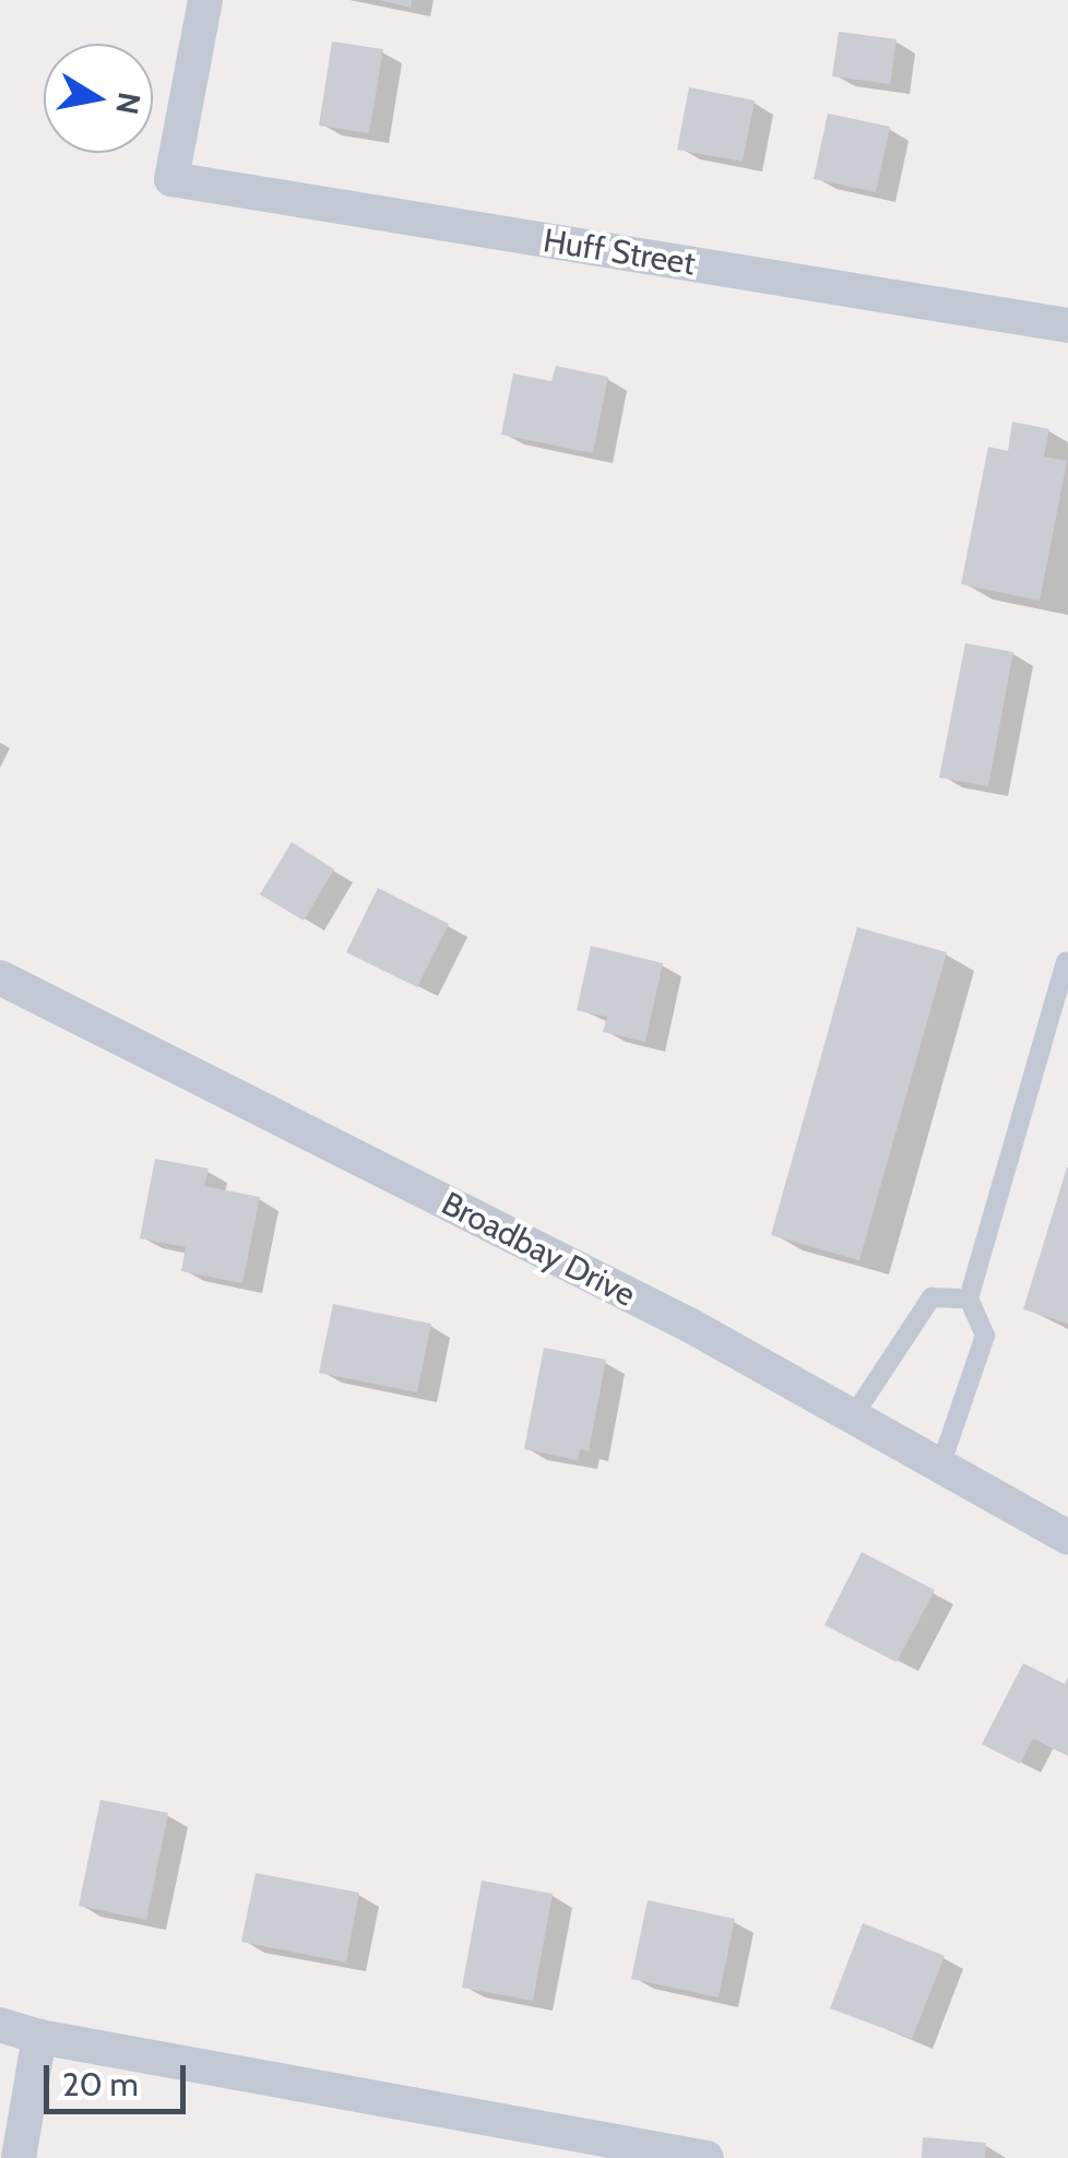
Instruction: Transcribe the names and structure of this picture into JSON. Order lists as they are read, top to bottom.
{
  "streets": {
    "street": ["Huff Street", "Broadbay Drive"]
  },
  "scale_bar": "20 m",
  "north": "right"
}
